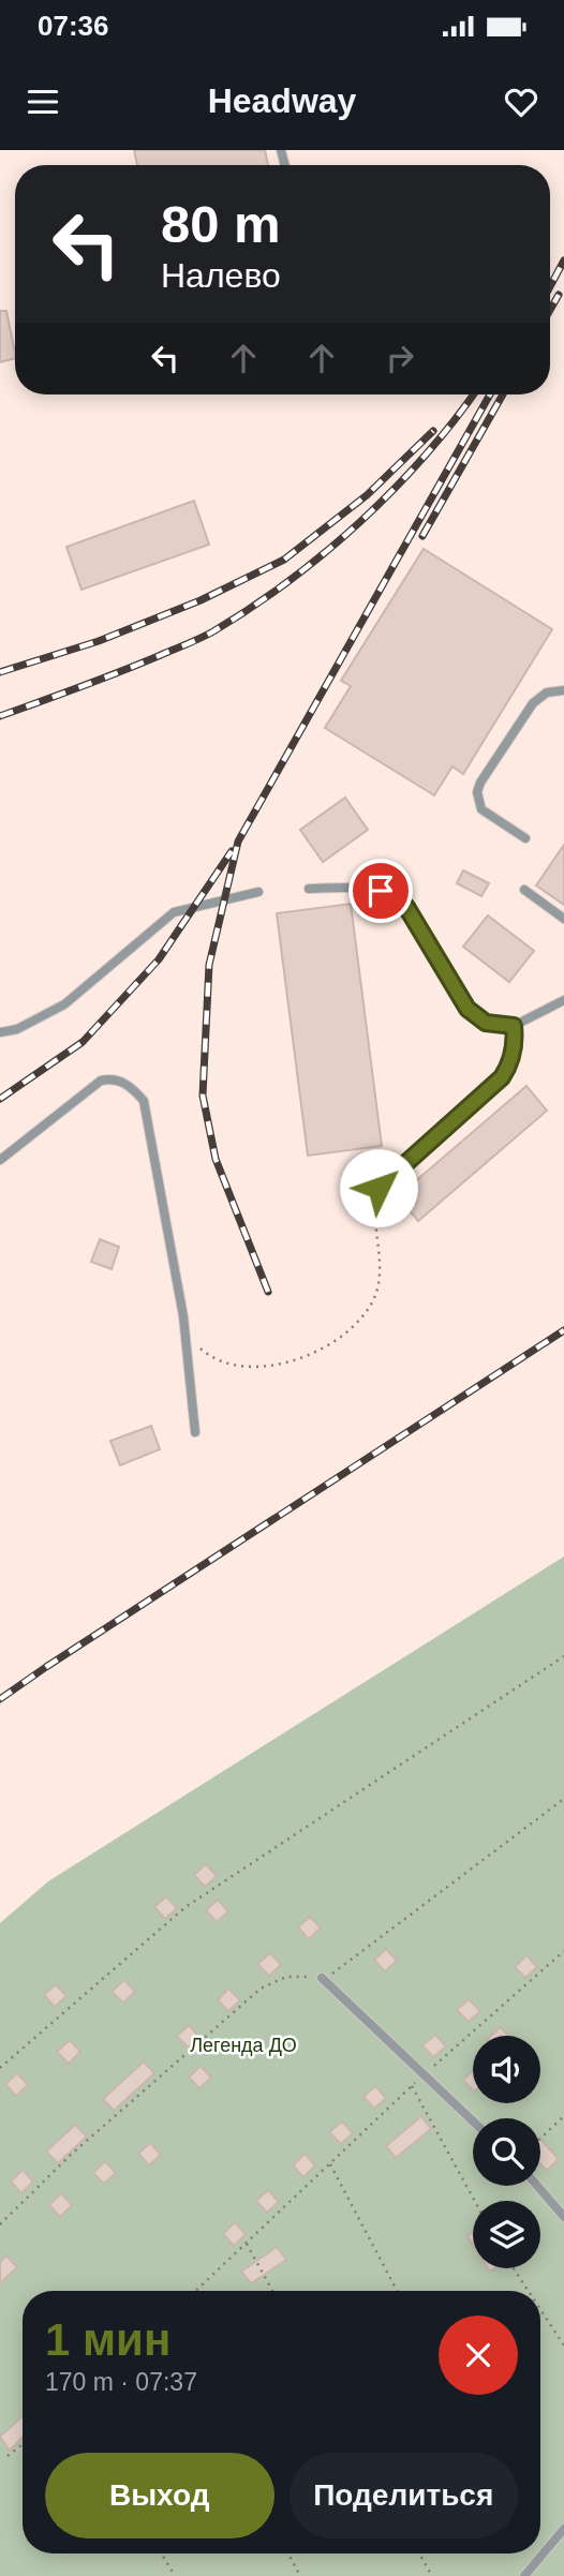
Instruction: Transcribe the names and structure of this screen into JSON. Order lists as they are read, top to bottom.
{
  "parks": ["Легенда ДО"],
  "page": {
    "status": "07:36",
    "header": "Headway",
    "turn": ["80 m", "Налево"],
    "heading": ["1 мин", "170 m · 07:37"],
    "buttons": ["Выход", "Поделиться"]
  }
}
